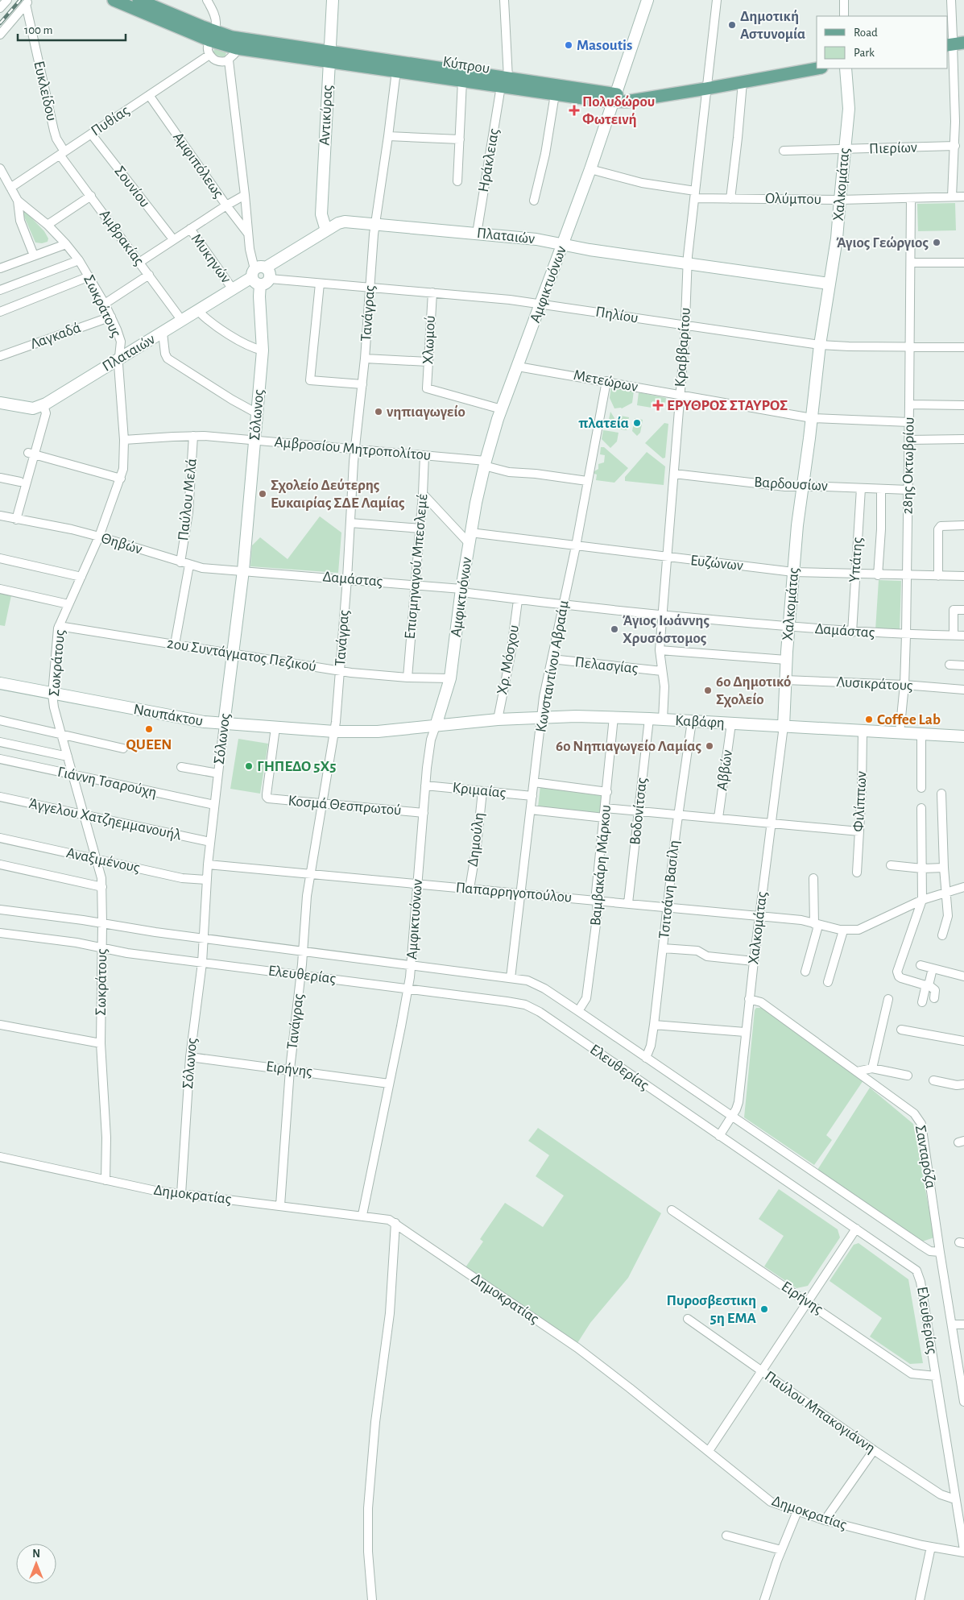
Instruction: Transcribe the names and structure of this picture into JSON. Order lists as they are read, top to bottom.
{
  "streets": {
    "main road": ["Κύπρου"],
    "street": [
      "Ευκλείδου",
      "Αντικύρας",
      "Πυθίας",
      "Πιερίων",
      "Ηράκλειας",
      "Αμφιπόλεως",
      "Χαλκομάτας",
      "Σουνίου",
      "Ολύμπου",
      "Πλαταιών",
      "Αμβρακίας",
      "Μυκηνών",
      "Αμφικτυόνων",
      "Σωκράτους",
      "Τανάγρας",
      "Πηλίου",
      "Λαγκαδά",
      "Χλωμού",
      "Κραββαρίτου",
      "Μετεώρων",
      "Σόλωνος",
      "Αμβροσίου Μητροπολίτου",
      "28ης Οκτωβρίου",
      "Βαρδουσίων",
      "Παύλου Μελά",
      "Θηβών",
      "Υπάτης",
      "Ευζώνων",
      "Επισμηναγού Μπεσλεμέ",
      "Δαμάστας",
      "2ου Συντάγματος Πεζικού",
      "Χρ. Μόσχου",
      "Πελασγίας",
      "Κωνσταντίνου Αβραάμ",
      "Λυσικράτους",
      "Ναυπάκτου",
      "Καβάφη",
      "Αββών",
      "Γιάννη Τσαρούχη",
      "Κριμαίας",
      "Φιλίππων",
      "Κοσμά Θεσπρωτού",
      "Βοδονίτσας",
      "Άγγελου Χατζηεμμανουήλ",
      "Δημούλη",
      "Αναξιμένους",
      "Βαμβακάρη Μάρκου",
      "Τσιτσάνη Βασίλη",
      "Παπαρρηγοπούλου",
      "Ελευθερίας",
      "Ειρήνης",
      "Σανταρόζα",
      "Δημοκρατίας",
      "Παύλου Μπακογιάννη"
    ]
  },
  "crossings": [
    ["Κύπρου", "Αντικύρας"],
    ["Κύπρου", "Πυθίας"],
    ["Κύπρου", "Ηράκλειας"],
    ["Κύπρου", "Αμφικτυόνων"],
    ["Κύπρου", "Τανάγρας"],
    ["Κύπρου", "Κραββαρίτου"],
    ["Κύπρου", "Σόλωνος"],
    ["Ευκλείδου", "Πυθίας"],
    ["Ευκλείδου", "Αμβρακίας"],
    ["Αντικύρας", "Πλαταιών"],
    ["Πυθίας", "Αμφιπόλεως"],
    ["Πυθίας", "Σουνίου"],
    ["Πυθίας", "Αμβρακίας"],
    ["Πυθίας", "Σωκράτους"],
    ["Πυθίας", "Σόλωνος"],
    ["Πιερίων", "Χαλκομάτας"],
    ["Ηράκλειας", "Πλαταιών"],
    ["Αμφιπόλεως", "Μυκηνών"],
    ["Αμφιπόλεως", "Σόλωνος"],
    ["Χαλκομάτας", "Ολύμπου"],
    ["Χαλκομάτας", "Πλαταιών"],
    ["Χαλκομάτας", "Πηλίου"],
    ["Χαλκομάτας", "Μετεώρων"],
    ["Χαλκομάτας", "Βαρδουσίων"],
    ["Χαλκομάτας", "Ευζώνων"],
    ["Χαλκομάτας", "Δαμάστας"],
    ["Χαλκομάτας", "Λυσικράτους"],
    ["Χαλκομάτας", "Καβάφη"],
    ["Χαλκομάτας", "Παπαρρηγοπούλου"],
    ["Χαλκομάτας", "Ελευθερίας"],
    ["Χαλκομάτας", "Σανταρόζα"],
    ["Σουνίου", "Μυκηνών"],
    ["Ολύμπου", "Αμφικτυόνων"],
    ["Ολύμπου", "Κραββαρίτου"],
    ["Ολύμπου", "28ης Οκτωβρίου"],
    ["Πλαταιών", "Αμβρακίας"],
    ["Πλαταιών", "Μυκηνών"],
    ["Πλαταιών", "Αμφικτυόνων"],
    ["Πλαταιών", "Σωκράτους"],
    ["Πλαταιών", "Τανάγρας"],
    ["Πλαταιών", "Πηλίου"],
    ["Πλαταιών", "Κραββαρίτου"],
    ["Πλαταιών", "Σόλωνος"],
    ["Αμβρακίας", "Μυκηνών"],
    ["Μυκηνών", "Σόλωνος"],
    ["Αμφικτυόνων", "Πηλίου"],
    ["Αμφικτυόνων", "Χλωμού"],
    ["Αμφικτυόνων", "Μετεώρων"],
    ["Αμφικτυόνων", "Αμβροσίου Μητροπολίτου"],
    ["Αμφικτυόνων", "Ευζώνων"],
    ["Αμφικτυόνων", "Δαμάστας"],
    ["Αμφικτυόνων", "2ου Συντάγματος Πεζικού"],
    ["Αμφικτυόνων", "Ναυπάκτου"],
    ["Αμφικτυόνων", "Καβάφη"],
    ["Αμφικτυόνων", "Κριμαίας"],
    ["Αμφικτυόνων", "Κοσμά Θεσπρωτού"],
    ["Αμφικτυόνων", "Παπαρρηγοπούλου"],
    ["Αμφικτυόνων", "Ελευθερίας"],
    ["Αμφικτυόνων", "Ειρήνης"],
    ["Αμφικτυόνων", "Δημοκρατίας"],
    ["Σωκράτους", "Λαγκαδά"],
    ["Σωκράτους", "Αμβροσίου Μητροπολίτου"],
    ["Σωκράτους", "Θηβών"],
    ["Σωκράτους", "2ου Συντάγματος Πεζικού"],
    ["Σωκράτους", "Ναυπάκτου"],
    ["Σωκράτους", "Γιάννη Τσαρούχη"],
    ["Σωκράτους", "Άγγελου Χατζηεμμανουήλ"],
    ["Σωκράτους", "Αναξιμένους"],
    ["Σωκράτους", "Ελευθερίας"],
    ["Σωκράτους", "Δημοκρατίας"],
    ["Τανάγρας", "Πηλίου"],
    ["Τανάγρας", "Αμβροσίου Μητροπολίτου"],
    ["Τανάγρας", "Δαμάστας"],
    ["Τανάγρας", "2ου Συντάγματος Πεζικού"],
    ["Τανάγρας", "Ναυπάκτου"],
    ["Τανάγρας", "Κοσμά Θεσπρωτού"],
    ["Τανάγρας", "Παπαρρηγοπούλου"],
    ["Τανάγρας", "Ελευθερίας"],
    ["Τανάγρας", "Ειρήνης"],
    ["Τανάγρας", "Δημοκρατίας"],
    ["Πηλίου", "Χλωμού"],
    ["Πηλίου", "Κραββαρίτου"],
    ["Πηλίου", "Σόλωνος"],
    ["Πηλίου", "28ης Οκτωβρίου"],
    ["Κραββαρίτου", "Μετεώρων"],
    ["Κραββαρίτου", "Βαρδουσίων"],
    ["Κραββαρίτου", "Ευζώνων"],
    ["Κραββαρίτου", "Δαμάστας"],
    ["Κραββαρίτου", "Πελασγίας"],
    ["Κραββαρίτου", "Καβάφη"],
    ["Μετεώρων", "28ης Οκτωβρίου"],
    ["Μετεώρων", "Κωνσταντίνου Αβραάμ"],
    ["Σόλωνος", "Αμβροσίου Μητροπολίτου"],
    ["Σόλωνος", "Θηβών"],
    ["Σόλωνος", "Δαμάστας"],
    ["Σόλωνος", "2ου Συντάγματος Πεζικού"],
    ["Σόλωνος", "Ναυπάκτου"],
    ["Σόλωνος", "Γιάννη Τσαρούχη"],
    ["Σόλωνος", "Άγγελου Χατζηεμμανουήλ"],
    ["Σόλωνος", "Αναξιμένους"],
    ["Σόλωνος", "Παπαρρηγοπούλου"],
    ["Σόλωνος", "Ελευθερίας"],
    ["Σόλωνος", "Ειρήνης"],
    ["Σόλωνος", "Δημοκρατίας"],
    ["Αμβροσίου Μητροπολίτου", "Παύλου Μελά"],
    ["Αμβροσίου Μητροπολίτου", "Επισμηναγού Μπεσλεμέ"],
    ["Αμβροσίου Μητροπολίτου", "Κωνσταντίνου Αβραάμ"],
    ["28ης Οκτωβρίου", "Βαρδουσίων"],
    ["28ης Οκτωβρίου", "Ευζώνων"],
    ["28ης Οκτωβρίου", "Δαμάστας"],
    ["28ης Οκτωβρίου", "Λυσικράτους"],
    ["28ης Οκτωβρίου", "Καβάφη"],
    ["Βαρδουσίων", "Υπάτης"],
    ["Παύλου Μελά", "Θηβών"],
    ["Θηβών", "Δαμάστας"],
    ["Υπάτης", "Ευζώνων"],
    ["Υπάτης", "Δαμάστας"],
    ["Ευζώνων", "Κωνσταντίνου Αβραάμ"],
    ["Επισμηναγού Μπεσλεμέ", "Δαμάστας"],
    ["Επισμηναγού Μπεσλεμέ", "2ου Συντάγματος Πεζικού"],
    ["Δαμάστας", "Χρ. Μόσχου"],
    ["Δαμάστας", "Κωνσταντίνου Αβραάμ"],
    ["Χρ. Μόσχου", "Καβάφη"],
    ["Πελασγίας", "Κωνσταντίνου Αβραάμ"],
    ["Κωνσταντίνου Αβραάμ", "Καβάφη"],
    ["Κωνσταντίνου Αβραάμ", "Κριμαίας"],
    ["Κωνσταντίνου Αβραάμ", "Παπαρρηγοπούλου"],
    ["Κωνσταντίνου Αβραάμ", "Ελευθερίας"],
    ["Ναυπάκτου", "Καβάφη"],
    ["Ναυπάκτου", "Κοσμά Θεσπρωτού"],
    ["Καβάφη", "Αββών"],
    ["Καβάφη", "Φιλίππων"],
    ["Καβάφη", "Βοδονίτσας"],
    ["Καβάφη", "Βαμβακάρη Μάρκου"],
    ["Καβάφη", "Τσιτσάνη Βασίλη"],
    ["Κριμαίας", "Δημούλη"],
    ["Βοδονίτσας", "Παπαρρηγοπούλου"],
    ["Δημούλη", "Παπαρρηγοπούλου"],
    ["Βαμβακάρη Μάρκου", "Παπαρρηγοπούλου"],
    ["Βαμβακάρη Μάρκου", "Ελευθερίας"],
    ["Τσιτσάνη Βασίλη", "Παπαρρηγοπούλου"],
    ["Τσιτσάνη Βασίλη", "Ελευθερίας"],
    ["Ελευθερίας", "Ειρήνης"],
    ["Ελευθερίας", "Σανταρόζα"],
    ["Ελευθερίας", "Δημοκρατίας"],
    ["Ελευθερίας", "Παύλου Μπακογιάννη"]
  ],
  "places": {
    "other": [
      "Δημοτική Αστυνομία",
      "Masoutis",
      "Άγιος Γεώργιος",
      "νηπιαγωγείο",
      "πλατεία",
      "Σχολείο Δεύτερης Ευκαιρίας ΣΔΕ Λαμίας",
      "Άγιος Ιωάννης Χρυσόστομος",
      "6ο Δημοτικό Σχολείο",
      "Coffee Lab",
      "QUEEN",
      "6ο Νηπιαγωγείο Λαμίας",
      "ΓΗΠΕΔΟ 5X5",
      "Πυροσβεστικη 5η ΕΜΑ"
    ],
    "health": ["Πολυδώρου Φωτεινή", "ΕΡΥΘΡΟΣ ΣΤΑΥΡΟΣ"]
  },
  "legend": ["Road", "Park"],
  "scale_bar": "100 m",
  "north": "top"
}
